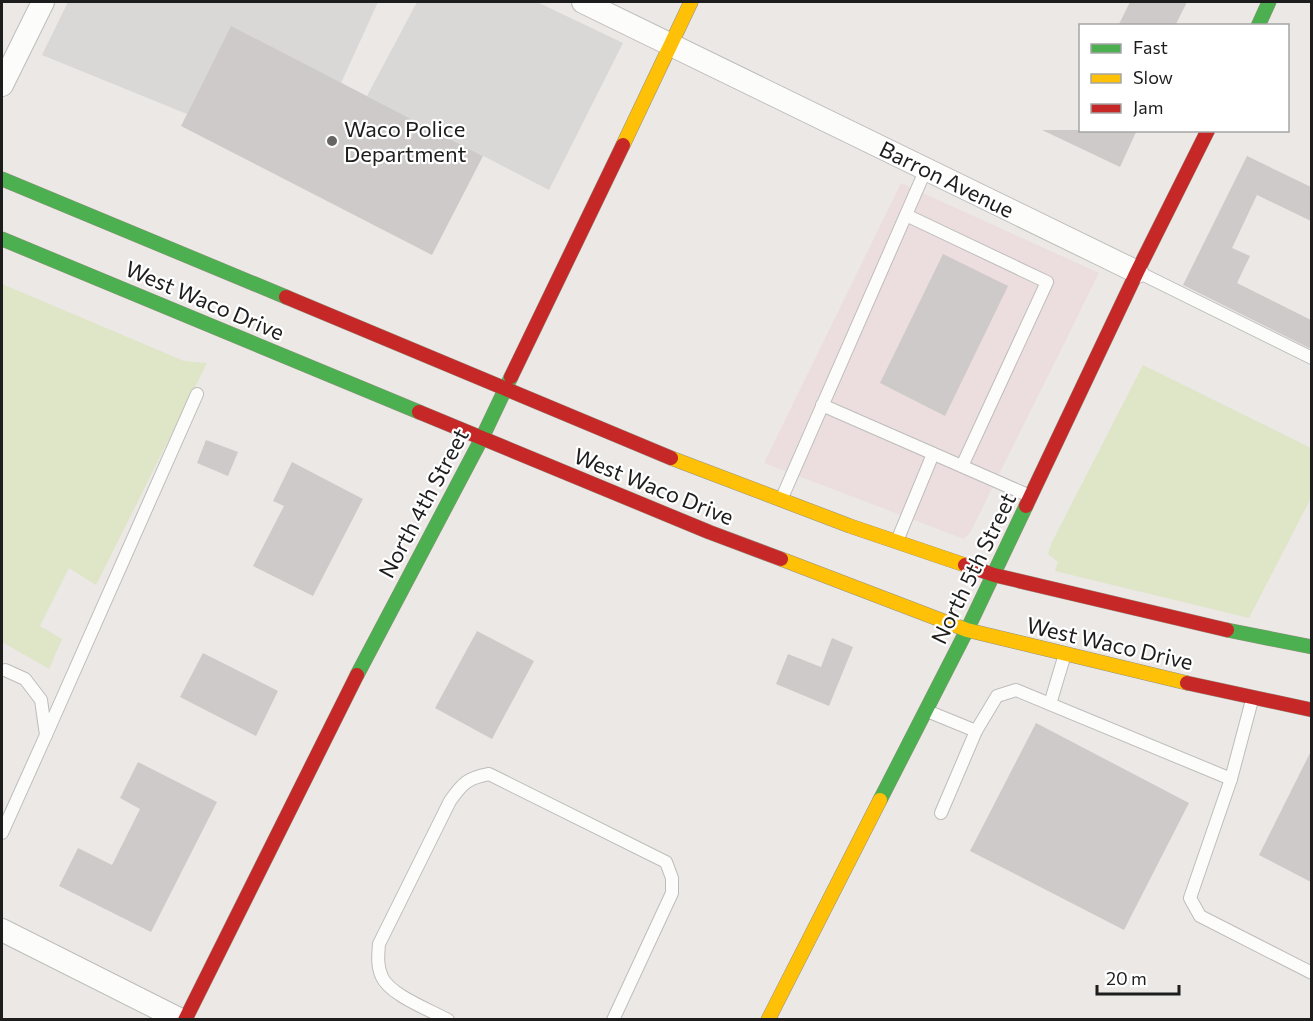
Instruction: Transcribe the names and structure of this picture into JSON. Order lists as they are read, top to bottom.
{
  "streets": {
    "main road": ["West Waco Drive", "North 4th Street", "North 5th Street"],
    "street": ["Barron Avenue"]
  },
  "crossings": [
    ["Barron Avenue", "North 4th Street"],
    ["Barron Avenue", "North 5th Street"],
    ["West Waco Drive", "North 4th Street"],
    ["West Waco Drive", "North 5th Street"]
  ],
  "places": ["Waco Police Department"],
  "legend": ["Fast", "Slow", "Jam"],
  "scale_bar": "20 m"
}
